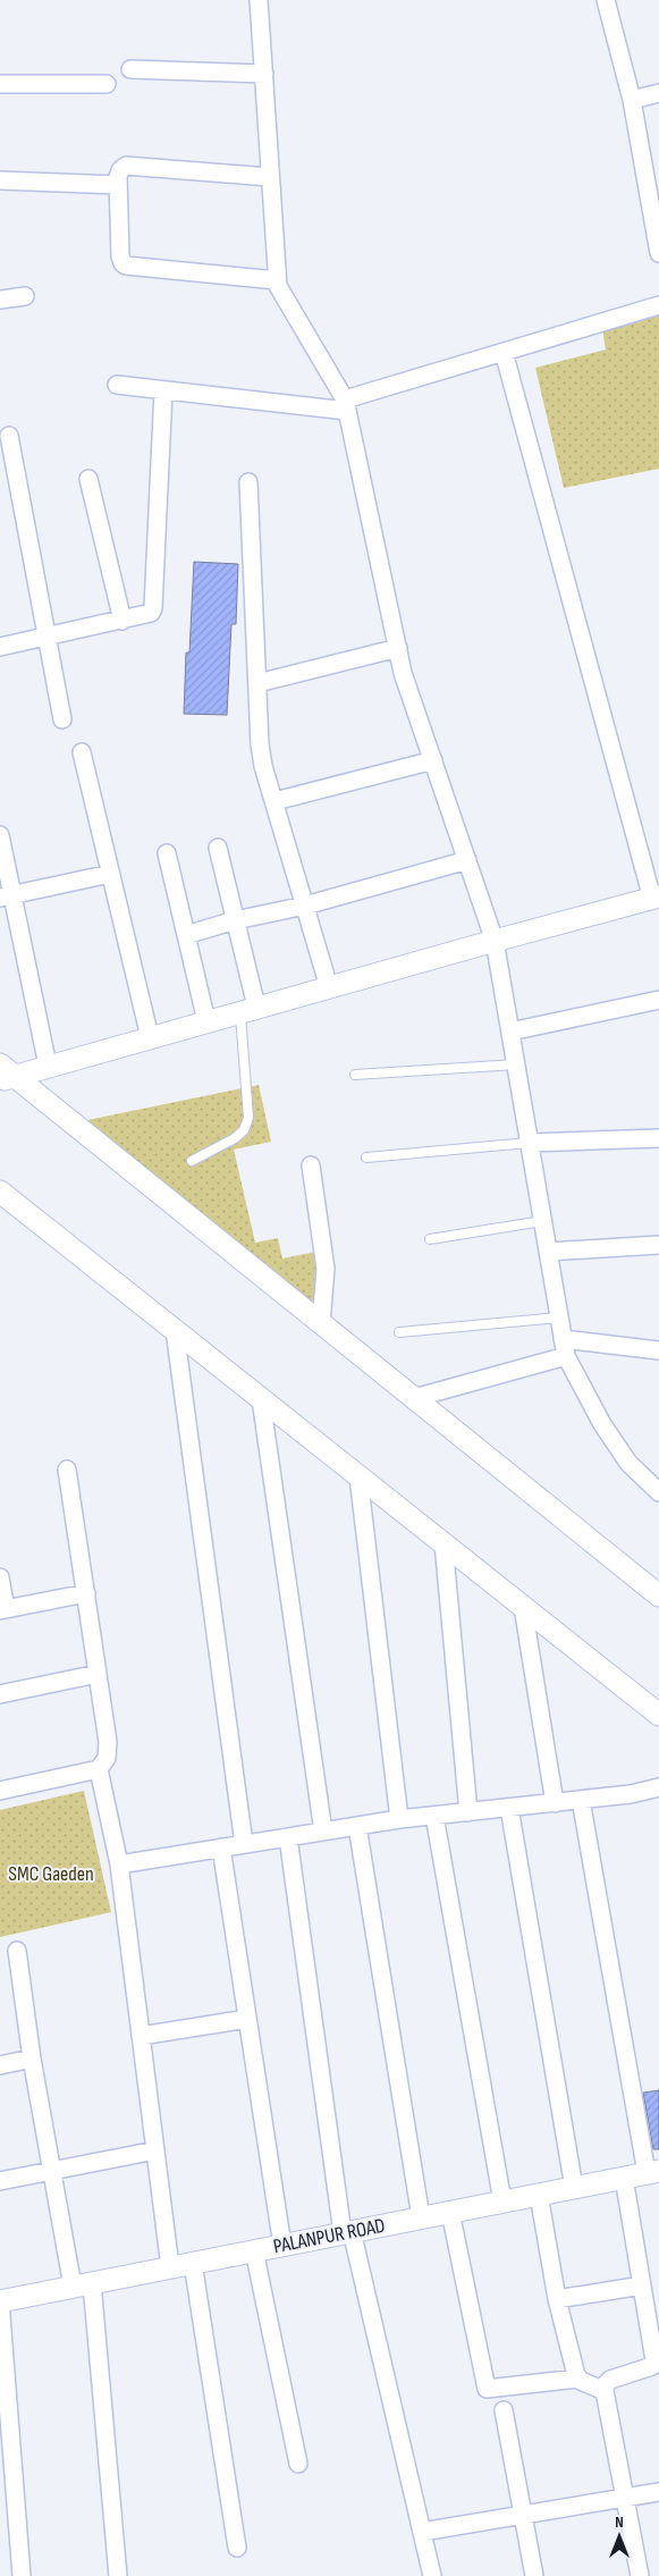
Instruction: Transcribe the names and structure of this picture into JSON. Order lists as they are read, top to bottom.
{
  "streets": {
    "street": ["PALANPUR ROAD"]
  },
  "parks": ["SMC Gaeden"],
  "north": "top"
}
